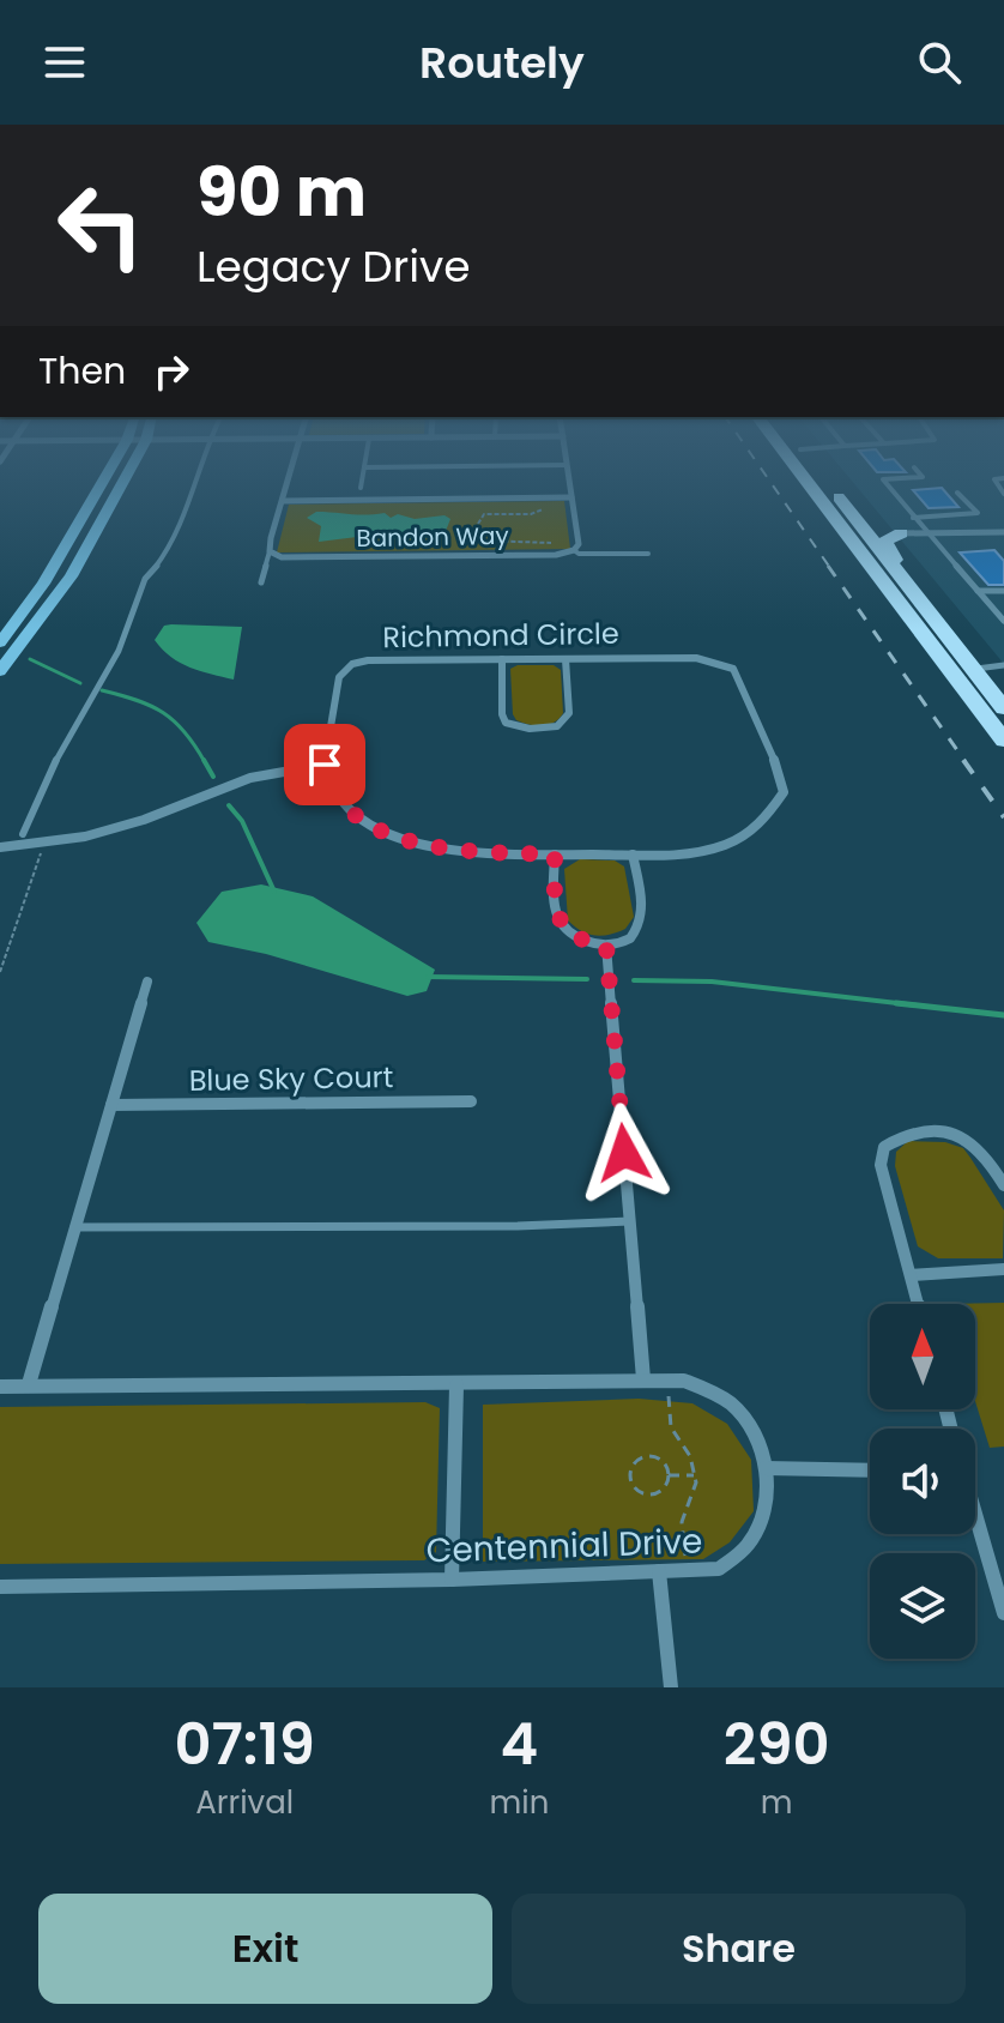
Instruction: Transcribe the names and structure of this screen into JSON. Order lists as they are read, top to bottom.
{
  "streets": {
    "street": [
      "Bandon Way",
      "Richmond Circle",
      "Blue Sky Court",
      "Centennial Drive"
    ]
  },
  "north": "top",
  "page": {
    "header": "Routely",
    "turn": ["90 m", "Legacy Drive"],
    "then": "Then",
    "eta": [
      "07:19",
      "Arrival",
      "4",
      "min",
      "290",
      "m"
    ],
    "buttons": ["Exit", "Share"]
  }
}
